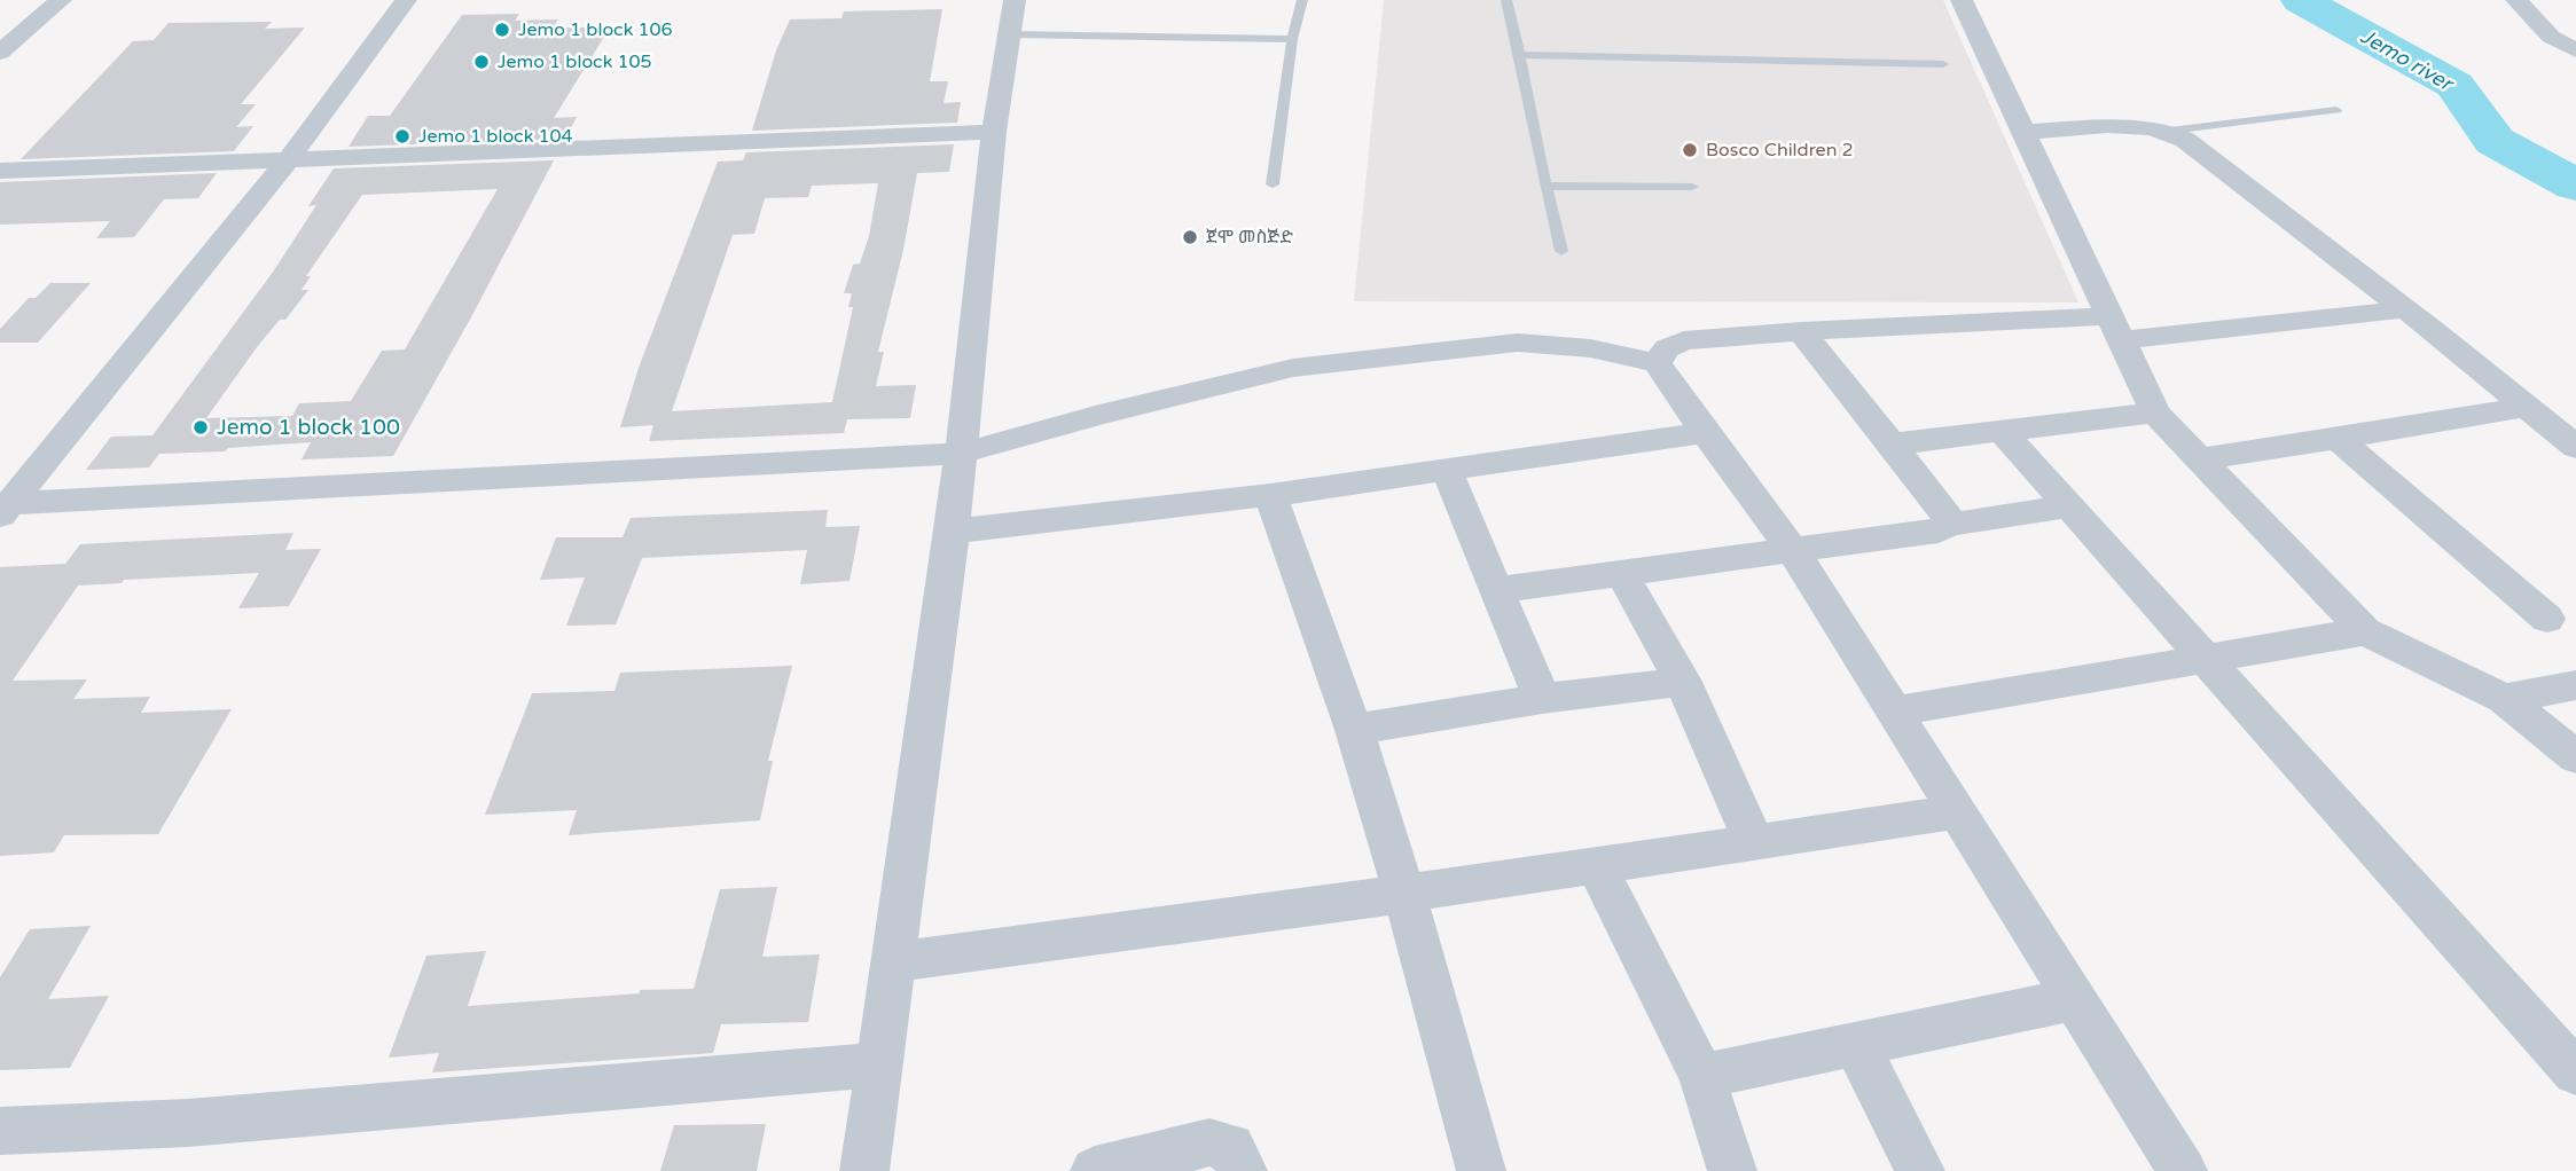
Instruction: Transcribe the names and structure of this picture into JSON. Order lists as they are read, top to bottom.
{
  "water": ["Jemo river"],
  "places": [
    "Jemo 1 block 106",
    "Jemo 1 block 105",
    "Jemo 1 block 104",
    "Bosco Children 2",
    "ጀሞ መስጅድ",
    "Jemo 1 block 100"
  ]
}
